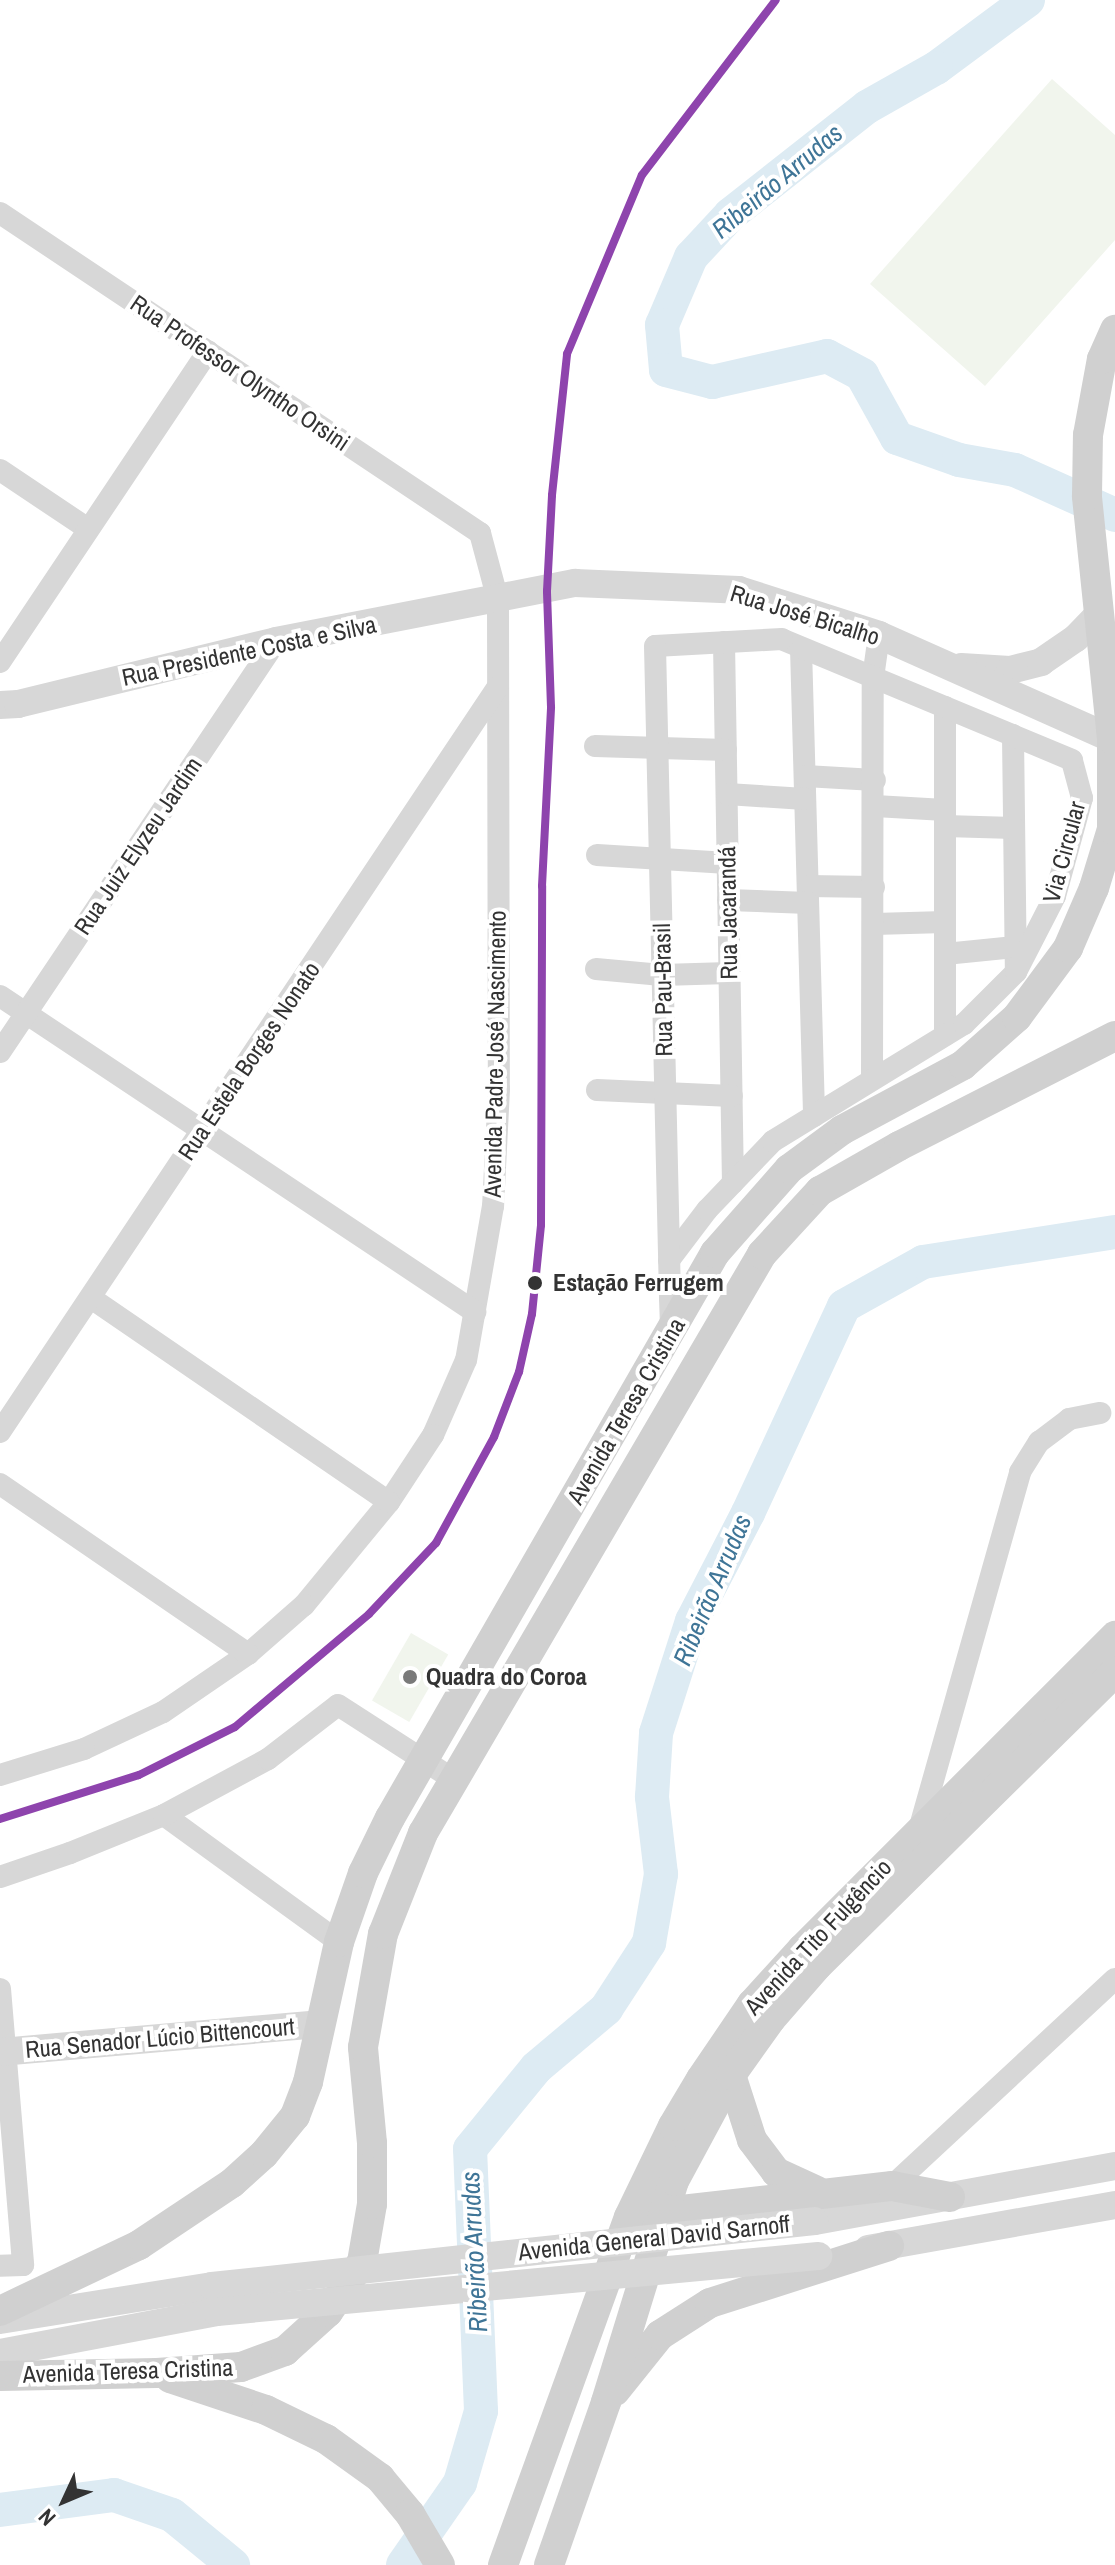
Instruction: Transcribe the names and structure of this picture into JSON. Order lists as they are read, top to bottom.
{
  "streets": {
    "main road": ["Avenida Teresa Cristina", "Avenida Tito Fulgêncio"],
    "street": [
      "Rua Professor Olyntho Orsini",
      "Rua José Bicalho",
      "Rua Presidente Costa e Silva",
      "Rua Juiz Elyzeu Jardim",
      "Via Circular",
      "Rua Jacarandá",
      "Rua Pau-Brasil",
      "Avenida Padre José Nascimento",
      "Rua Estela Borges Nonato",
      "Rua Senador Lúcio Bittencourt",
      "Avenida General David Sarnoff"
    ]
  },
  "crossings": [
    ["Rua Professor Olyntho Orsini", "Avenida Padre José Nascimento"],
    ["Rua José Bicalho", "Rua Presidente Costa e Silva"],
    ["Rua José Bicalho", "Avenida Padre José Nascimento"],
    ["Rua José Bicalho", "Avenida Teresa Cristina"],
    ["Rua Presidente Costa e Silva", "Rua Juiz Elyzeu Jardim"],
    ["Rua Presidente Costa e Silva", "Avenida Padre José Nascimento"],
    ["Via Circular", "Rua Jacarandá"],
    ["Via Circular", "Rua Pau-Brasil"],
    ["Rua Pau-Brasil", "Avenida Teresa Cristina"],
    ["Avenida Padre José Nascimento", "Rua Estela Borges Nonato"],
    ["Avenida Teresa Cristina", "Rua Senador Lúcio Bittencourt"]
  ],
  "water": ["Ribeirão Arrudas"],
  "places": ["Estação Ferrugem", "Quadra do Coroa"],
  "north": "bottom left"
}
